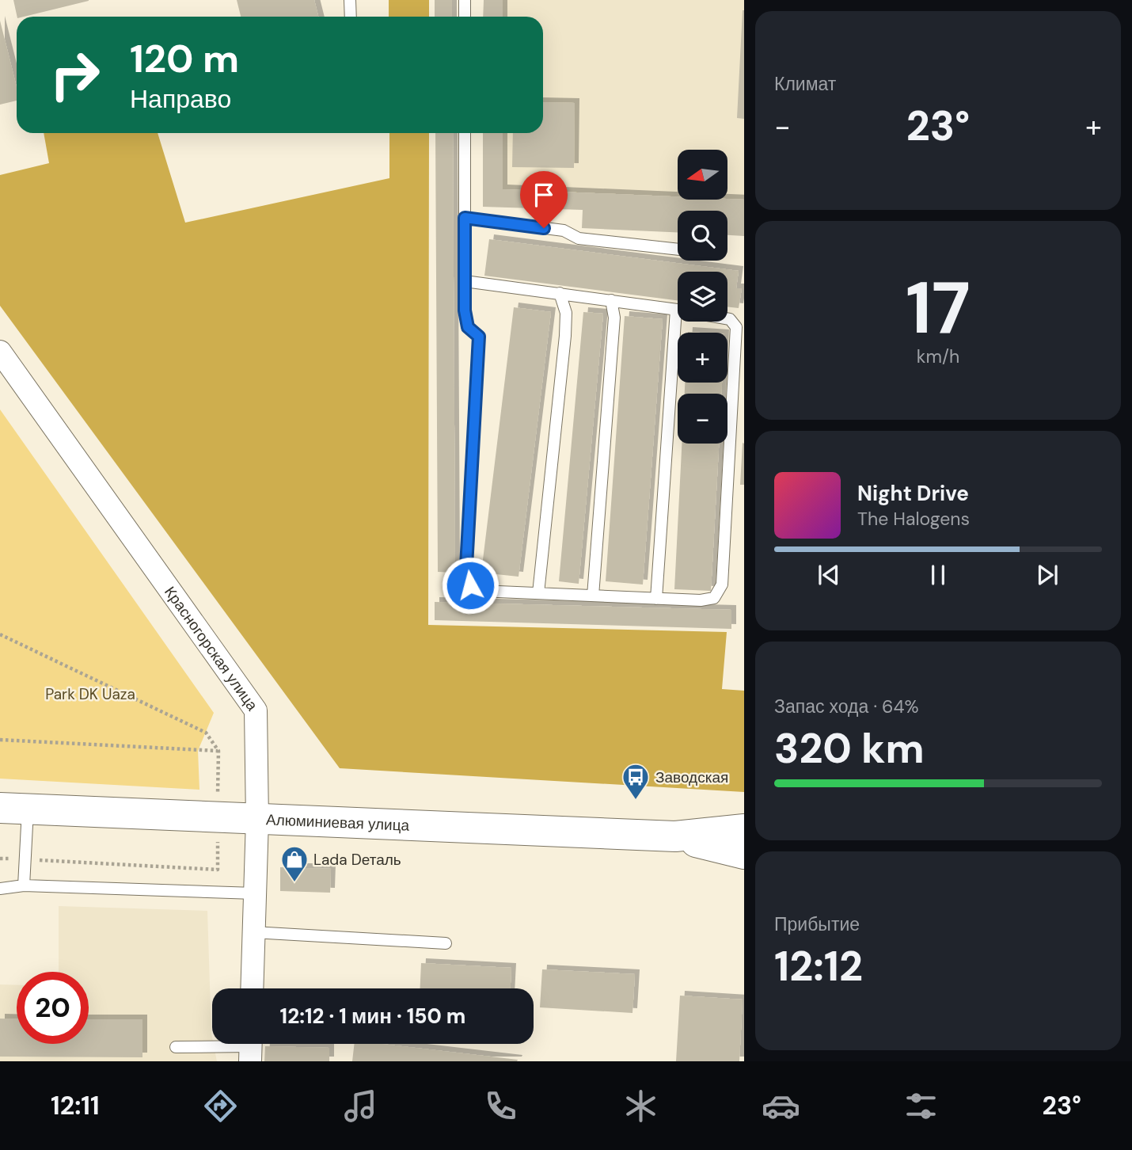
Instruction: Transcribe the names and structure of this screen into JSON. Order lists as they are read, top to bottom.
{
  "streets": {
    "main road": ["Алюминиевая улица"],
    "street": ["Красногорская улица"]
  },
  "crossings": [
    ["Красногорская улица", "Алюминиевая улица"]
  ],
  "parks": ["Park DK Uaza"],
  "places": {
    "bus stop": ["Заводская"],
    "shop": ["Lada Dеталь"]
  },
  "north": "left",
  "page": {
    "tile": [
      "Климат",
      ["17", "km/h"],
      ["Запас хода · 64%", "320 km"],
      ["Прибытие", "12:12"]
    ],
    "turn": ["120 m", "Направо"],
    "heat": ["−", "23°", "+"],
    "map_buttons": ["+", "−"],
    "song": ["Night Drive", "The Halogens"],
    "limit": "20",
    "trip": "12:12 · 1 мин · 150 m",
    "tabs": ["12:11", "23°"]
  }
}
